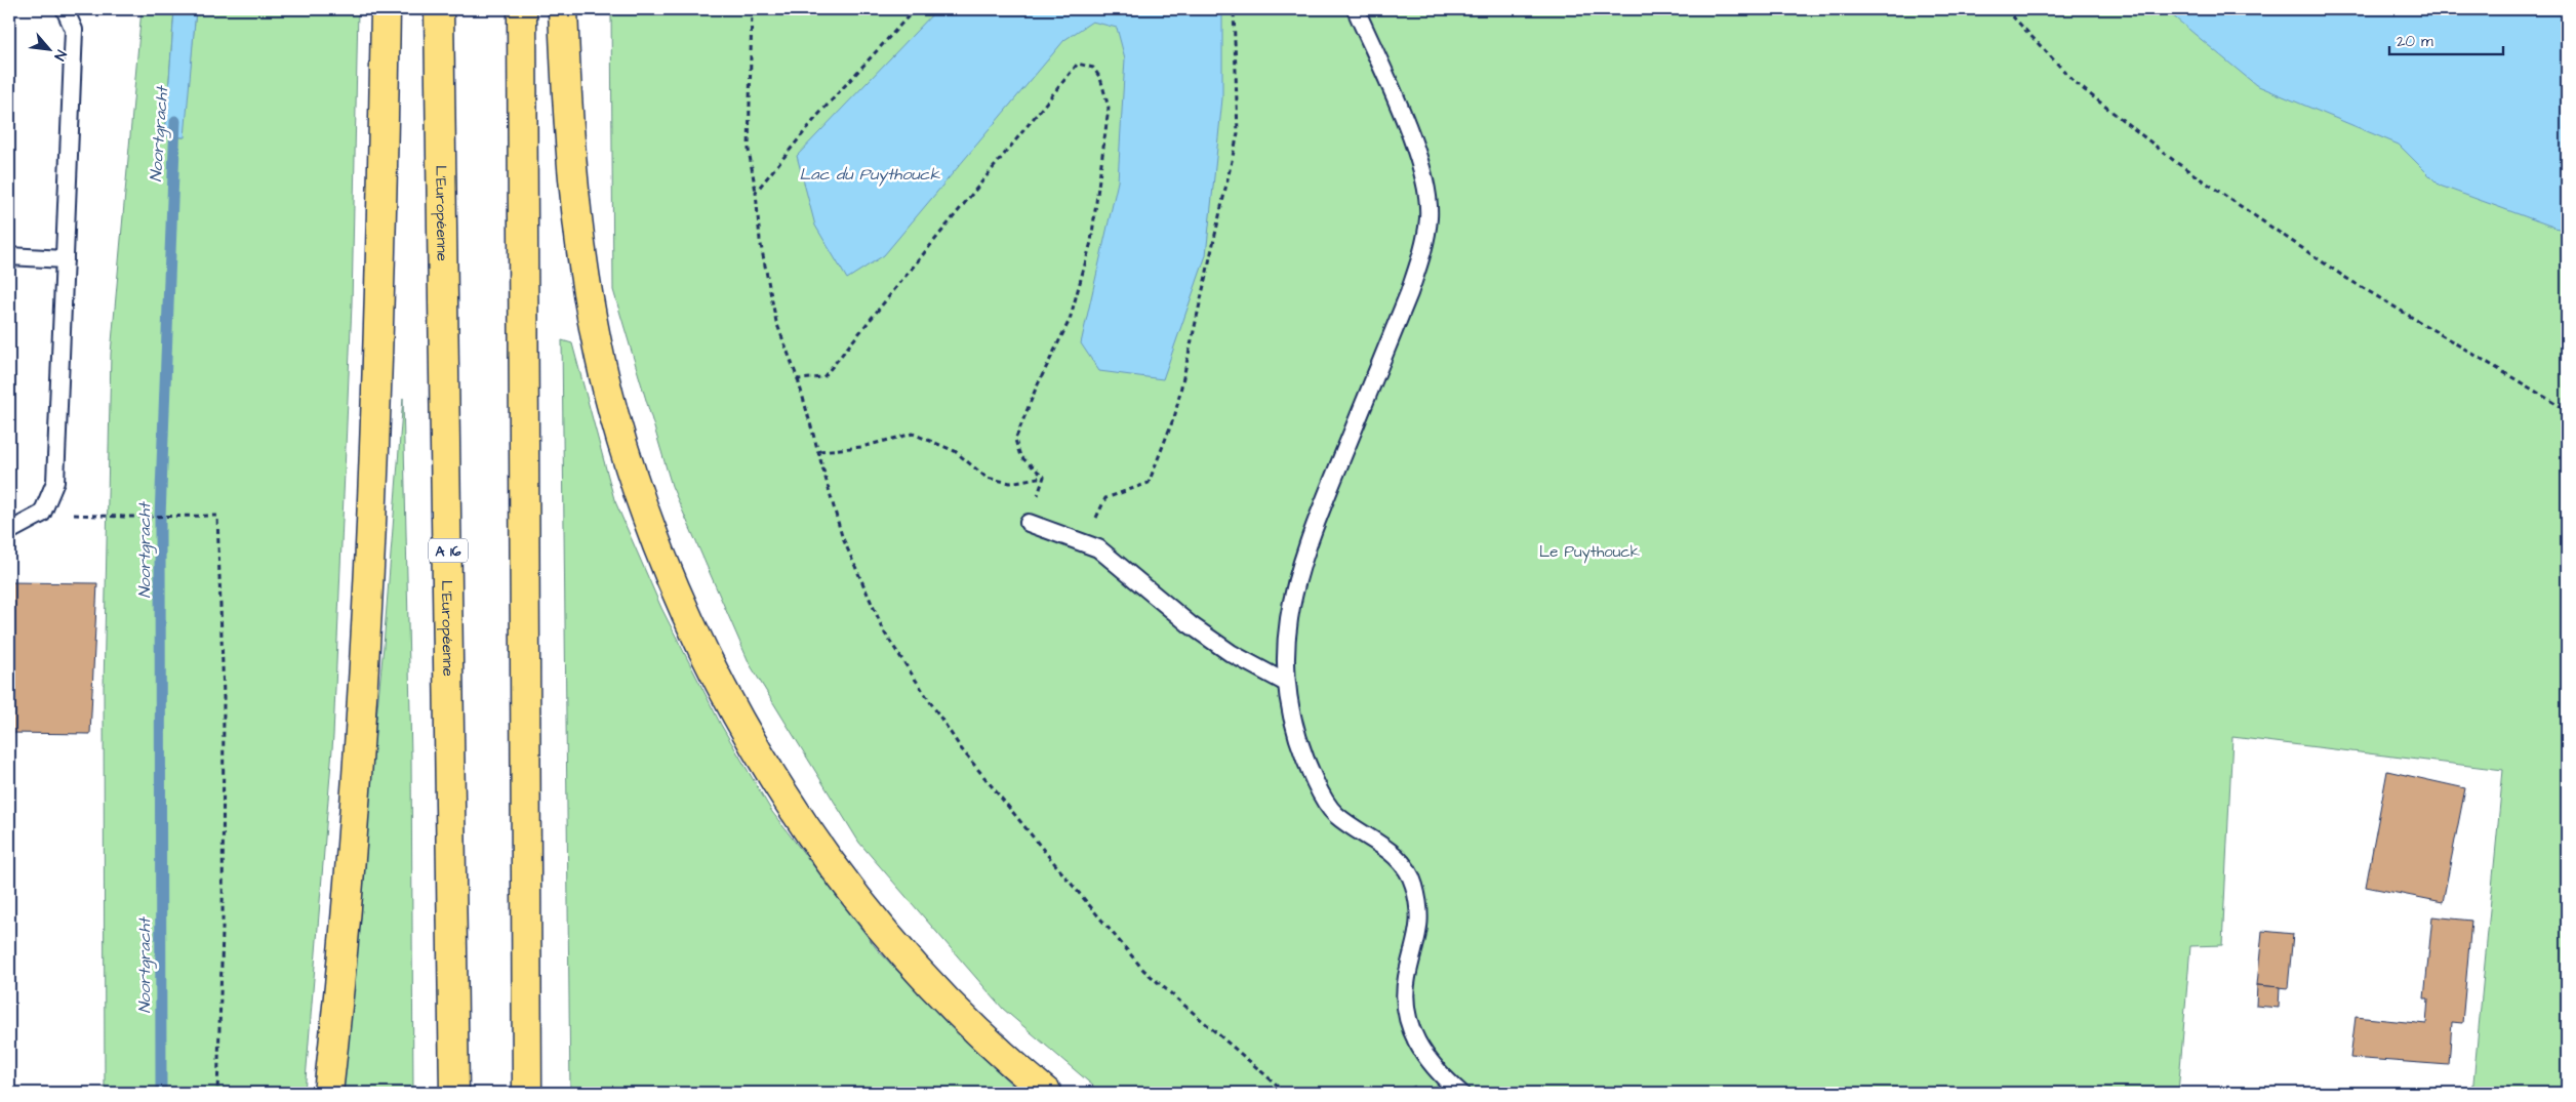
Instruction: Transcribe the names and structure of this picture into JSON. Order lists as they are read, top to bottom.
{
  "streets": {
    "highway": ["L'Européenne", "A 16"]
  },
  "water": ["Noortgracht", "Lac du Puythouck"],
  "parks": ["Le Puythouck"],
  "scale_bar": "20 m",
  "north": "bottom right"
}
